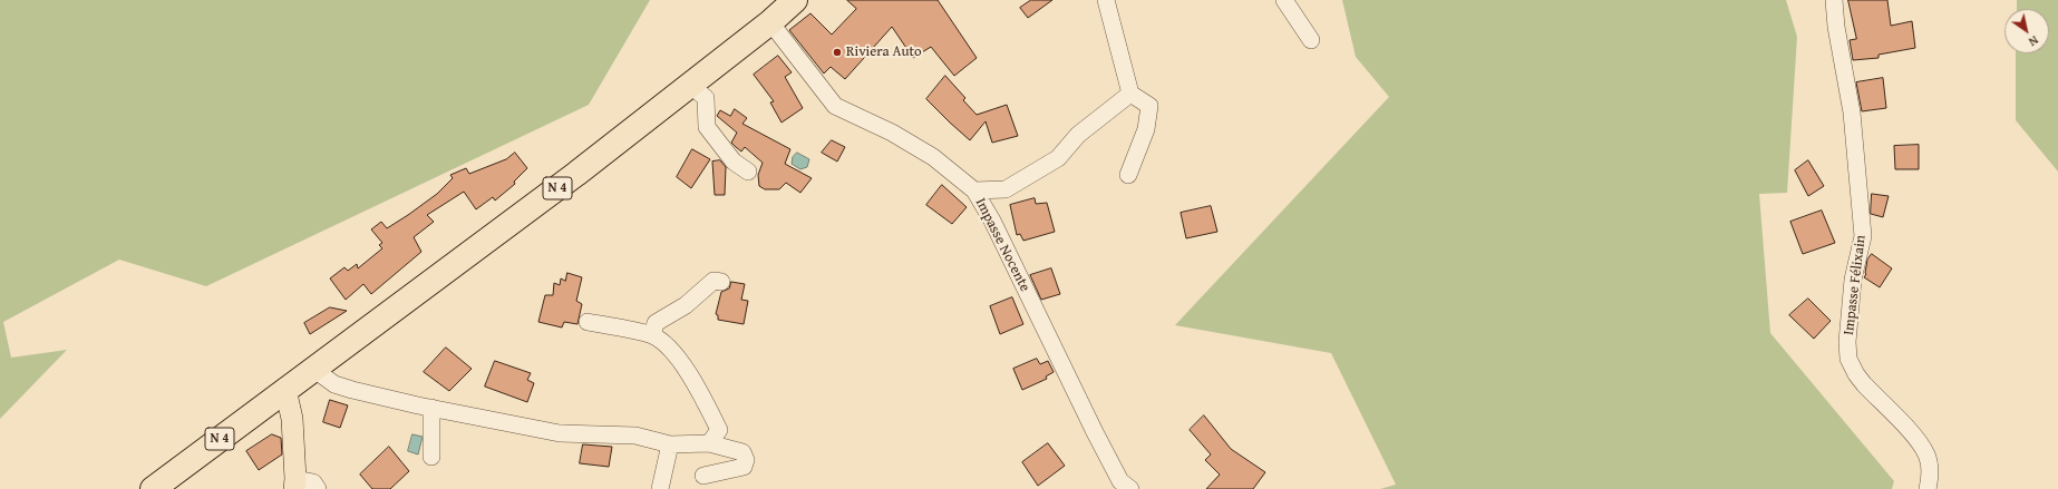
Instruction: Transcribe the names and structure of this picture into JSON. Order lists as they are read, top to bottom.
{
  "streets": {
    "highway": ["N 4"],
    "street": ["Impasse Nocente", "Impasse Félixain"]
  },
  "crossings": [
    ["N 4", "Impasse Nocente"]
  ],
  "places": ["Riviera Auto"],
  "north": "bottom right"
}
